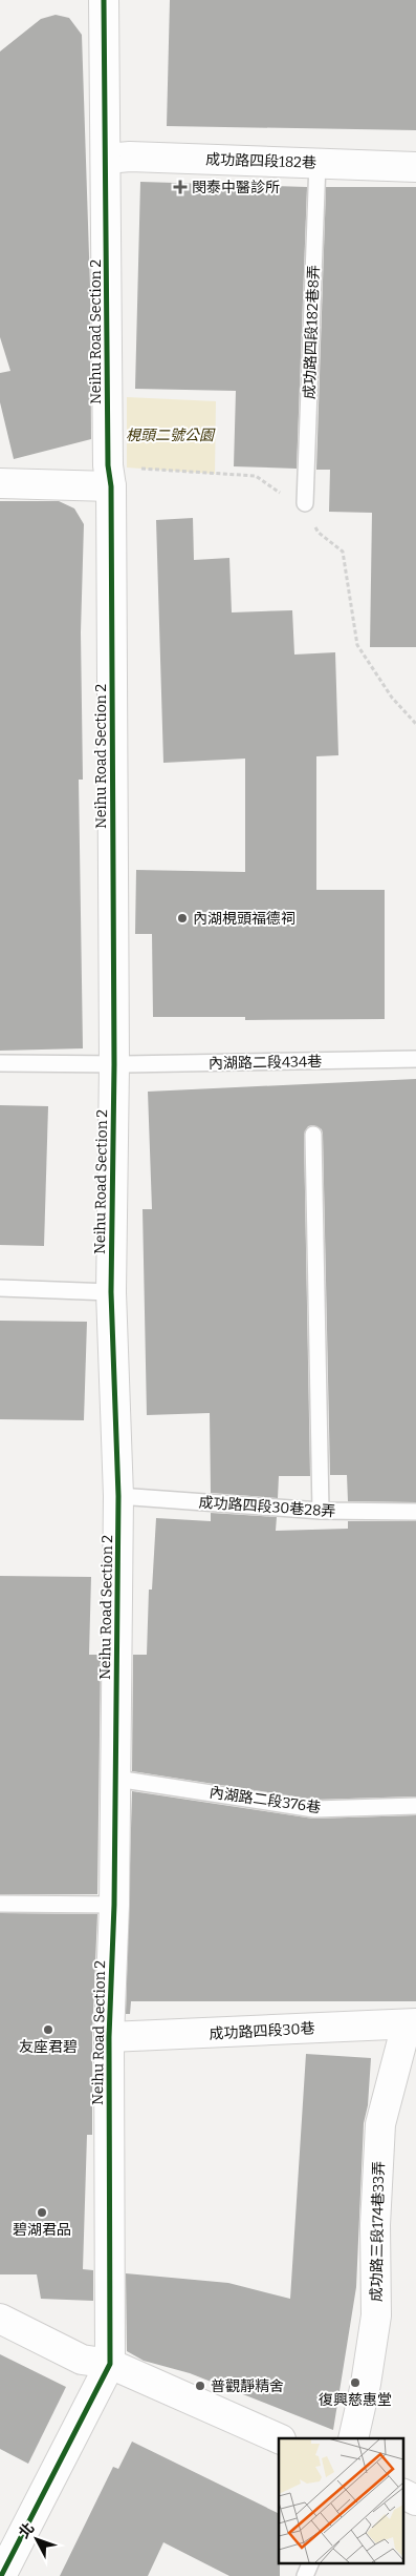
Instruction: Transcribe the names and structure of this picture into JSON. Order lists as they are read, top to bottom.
{
  "streets": {
    "street": [
      "成功路四段182巷",
      "Neihu Road Section 2",
      "成功路四段30巷",
      "成功路三段174巷33弄"
    ],
    "lane": [
      "成功路四段182巷8弄",
      "內湖路二段434巷",
      "成功路四段30巷28弄",
      "內湖路二段376巷"
    ]
  },
  "crossings": [
    ["成功路四段182巷", "Neihu Road Section 2"],
    ["成功路四段182巷", "成功路四段182巷8弄"],
    ["Neihu Road Section 2", "內湖路二段434巷"],
    ["Neihu Road Section 2", "成功路四段30巷28弄"],
    ["Neihu Road Section 2", "內湖路二段376巷"],
    ["Neihu Road Section 2", "成功路四段30巷"],
    ["成功路四段30巷", "成功路三段174巷33弄"]
  ],
  "parks": ["梘頭二號公園"],
  "places": {
    "health": ["閔泰中醫診所"],
    "other": [
      "內湖梘頭福德祠",
      "友座君碧",
      "碧湖君品",
      "復興慈惠堂",
      "普觀靜精舍"
    ]
  },
  "north": "top left"
}
